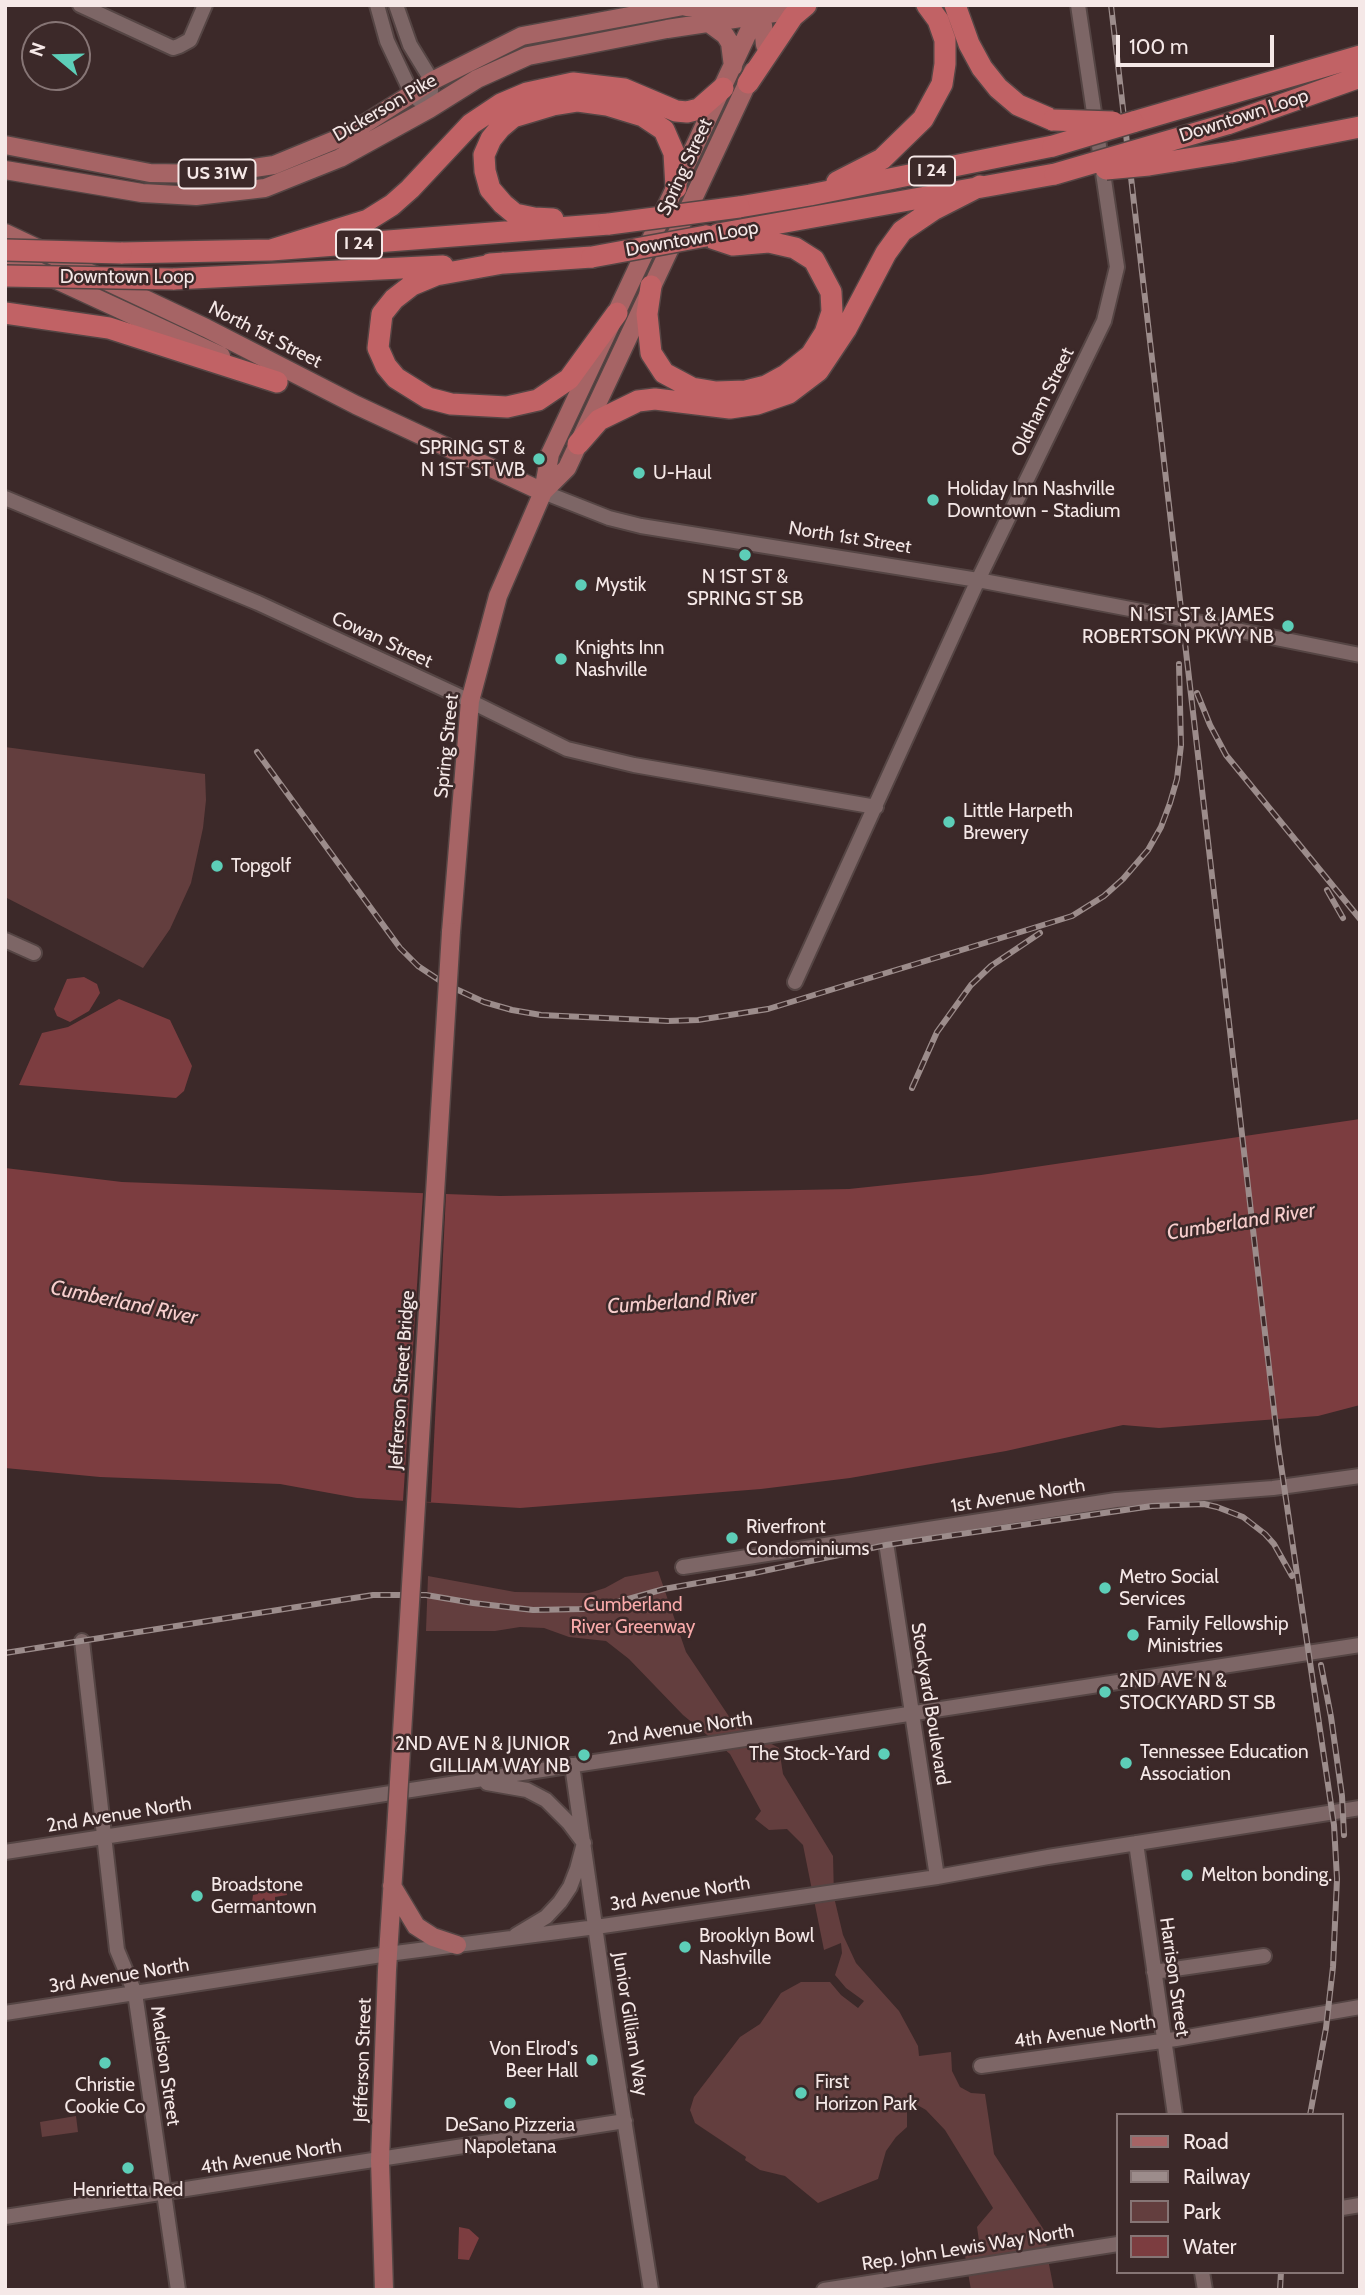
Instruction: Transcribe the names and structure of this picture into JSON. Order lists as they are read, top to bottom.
{
  "streets": {
    "highway": ["Downtown Loop", "I 24"],
    "main road": [
      "Dickerson Pike",
      "Spring Street",
      "US 31W",
      "North 1st Street",
      "Jefferson Street Bridge",
      "Jefferson Street"
    ],
    "street": [
      "Oldham Street",
      "Cowan Street",
      "1st Avenue North",
      "Stockyard Boulevard",
      "2nd Avenue North",
      "3rd Avenue North",
      "Harrison Street",
      "Junior Gilliam Way",
      "4th Avenue North",
      "Madison Street",
      "Rep. John Lewis Way North"
    ]
  },
  "crossings": [
    ["Dickerson Pike", "Spring Street"],
    ["Spring Street", "North 1st Street"],
    ["Spring Street", "Cowan Street"],
    ["Spring Street", "Jefferson Street Bridge"],
    ["North 1st Street", "Oldham Street"],
    ["Oldham Street", "Cowan Street"],
    ["Jefferson Street Bridge", "Jefferson Street"],
    ["1st Avenue North", "Stockyard Boulevard"],
    ["Stockyard Boulevard", "2nd Avenue North"],
    ["Stockyard Boulevard", "3rd Avenue North"],
    ["2nd Avenue North", "Junior Gilliam Way"],
    ["2nd Avenue North", "Madison Street"],
    ["3rd Avenue North", "Harrison Street"],
    ["3rd Avenue North", "Junior Gilliam Way"],
    ["3rd Avenue North", "Jefferson Street"],
    ["3rd Avenue North", "Madison Street"],
    ["Harrison Street", "4th Avenue North"],
    ["Junior Gilliam Way", "4th Avenue North"],
    ["4th Avenue North", "Jefferson Street"],
    ["4th Avenue North", "Madison Street"]
  ],
  "water": ["Cumberland River"],
  "parks": ["Cumberland River Greenway"],
  "places": [
    "SPRING ST & N 1ST ST WB",
    "U-Haul",
    "Holiday Inn Nashville Downtown - Stadium",
    "N 1ST ST & SPRING ST SB",
    "Mystik",
    "N 1ST ST & JAMES ROBERTSON PKWY NB",
    "Knights Inn Nashville",
    "Little Harpeth Brewery",
    "Topgolf",
    "Riverfront Condominiums",
    "Metro Social Services",
    "Family Fellowship Ministries",
    "2ND AVE N & STOCKYARD ST SB",
    "The Stock-Yard",
    "2ND AVE N & JUNIOR GILLIAM WAY NB",
    "Tennessee Education Association",
    "Melton bonding.",
    "Broadstone Germantown",
    "Brooklyn Bowl Nashville",
    "Von Elrod's Beer Hall",
    "Christie Cookie Co",
    "First Horizon Park",
    "DeSano Pizzeria Napoletana",
    "Henrietta Red"
  ],
  "legend": [
    "Road",
    "Railway",
    "Park",
    "Water"
  ],
  "scale_bar": "100 m",
  "north": "left"
}
